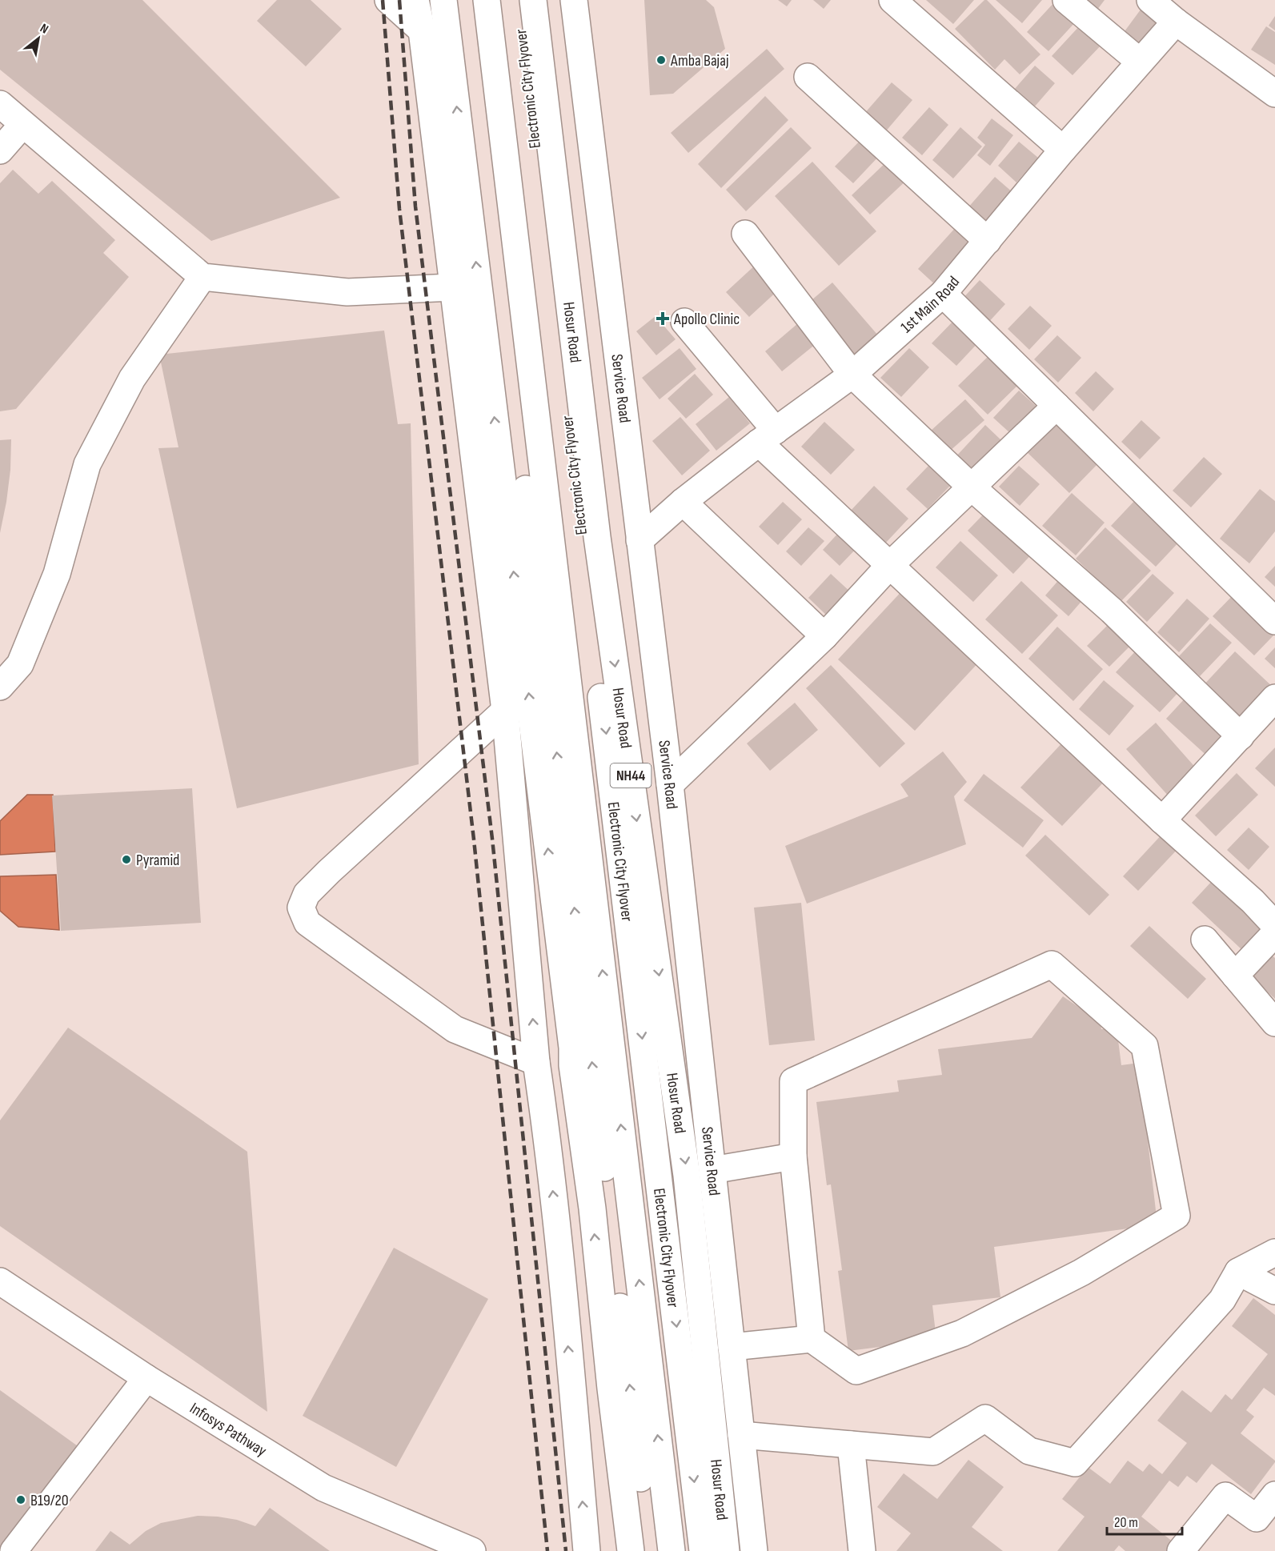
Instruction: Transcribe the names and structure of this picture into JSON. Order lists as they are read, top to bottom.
{
  "streets": {
    "main road": [
      "Electronic City Flyover",
      "1st Main Road",
      "Hosur Road",
      "Service Road",
      "NH44",
      "Infosys Pathway"
    ]
  },
  "crossings": [
    ["1st Main Road", "Service Road"]
  ],
  "places": {
    "other": ["Amba Bajaj", "Pyramid", "B19/20"],
    "health": ["Apollo Clinic"]
  },
  "scale_bar": "20 m",
  "north": "top right"
}
